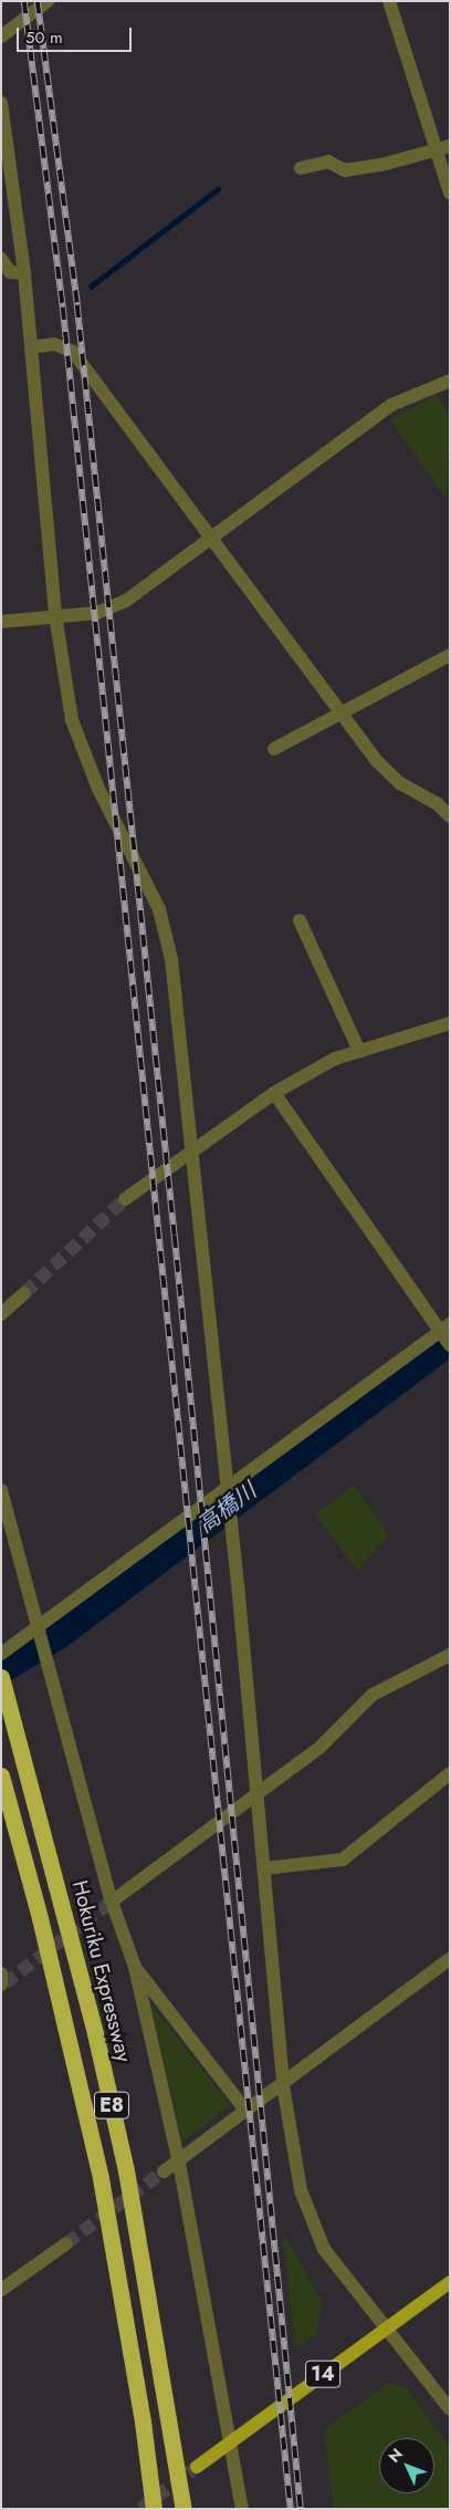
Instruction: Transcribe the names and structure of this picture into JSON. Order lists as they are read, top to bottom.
{
  "streets": {
    "highway": ["Hokuriku Expressway", "E8"],
    "main road": ["14"]
  },
  "water": ["高橋川"],
  "scale_bar": "50 m",
  "north": "top left"
}
